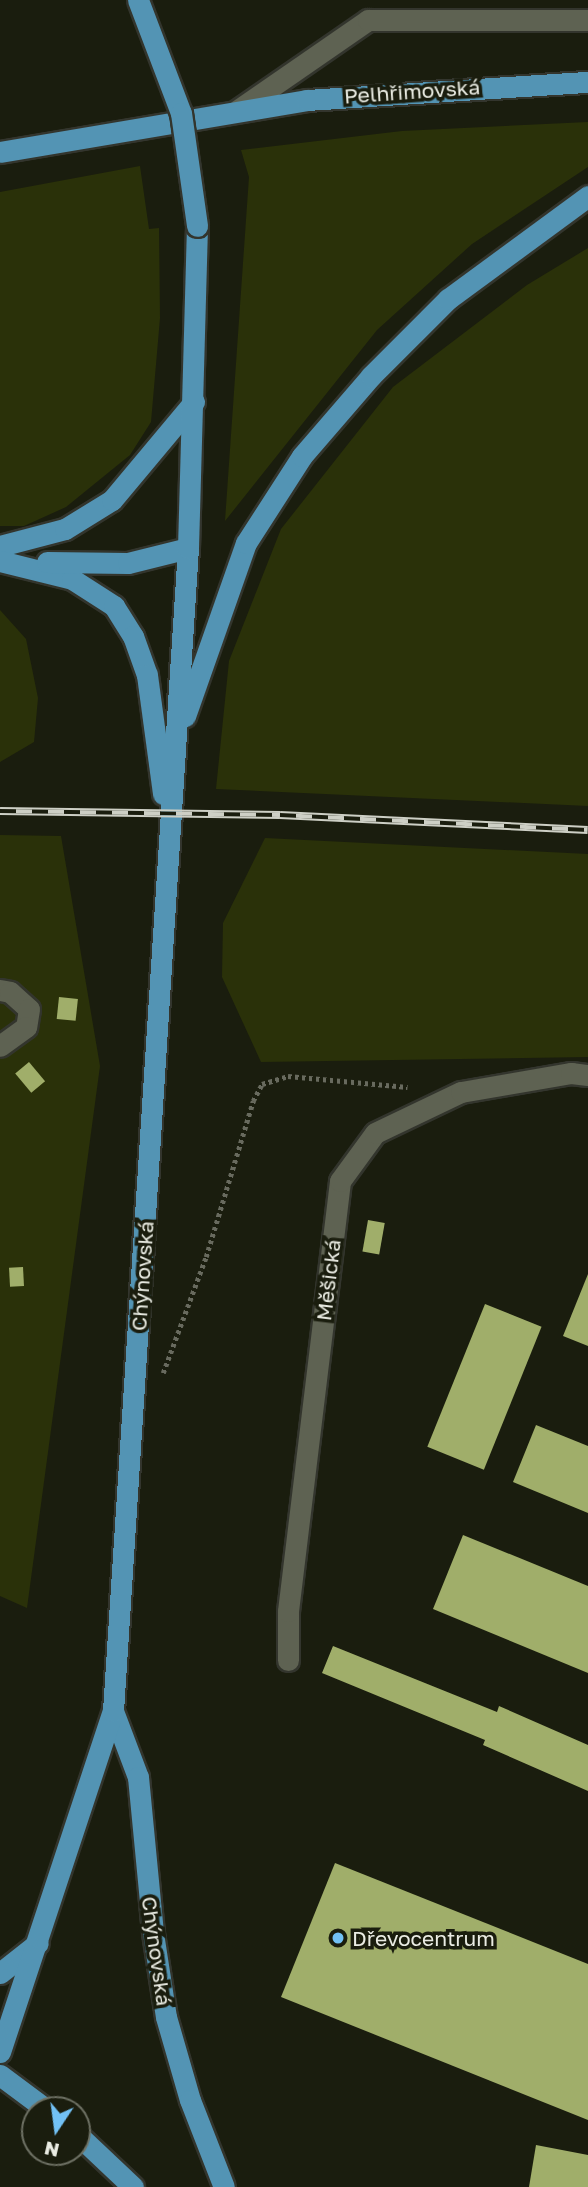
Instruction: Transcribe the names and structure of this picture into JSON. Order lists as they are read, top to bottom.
{
  "streets": {
    "main road": ["Pelhřimovská", "Chýnovská"],
    "street": ["Měšická"]
  },
  "places": ["Dřevocentrum"],
  "north": "bottom"
}
